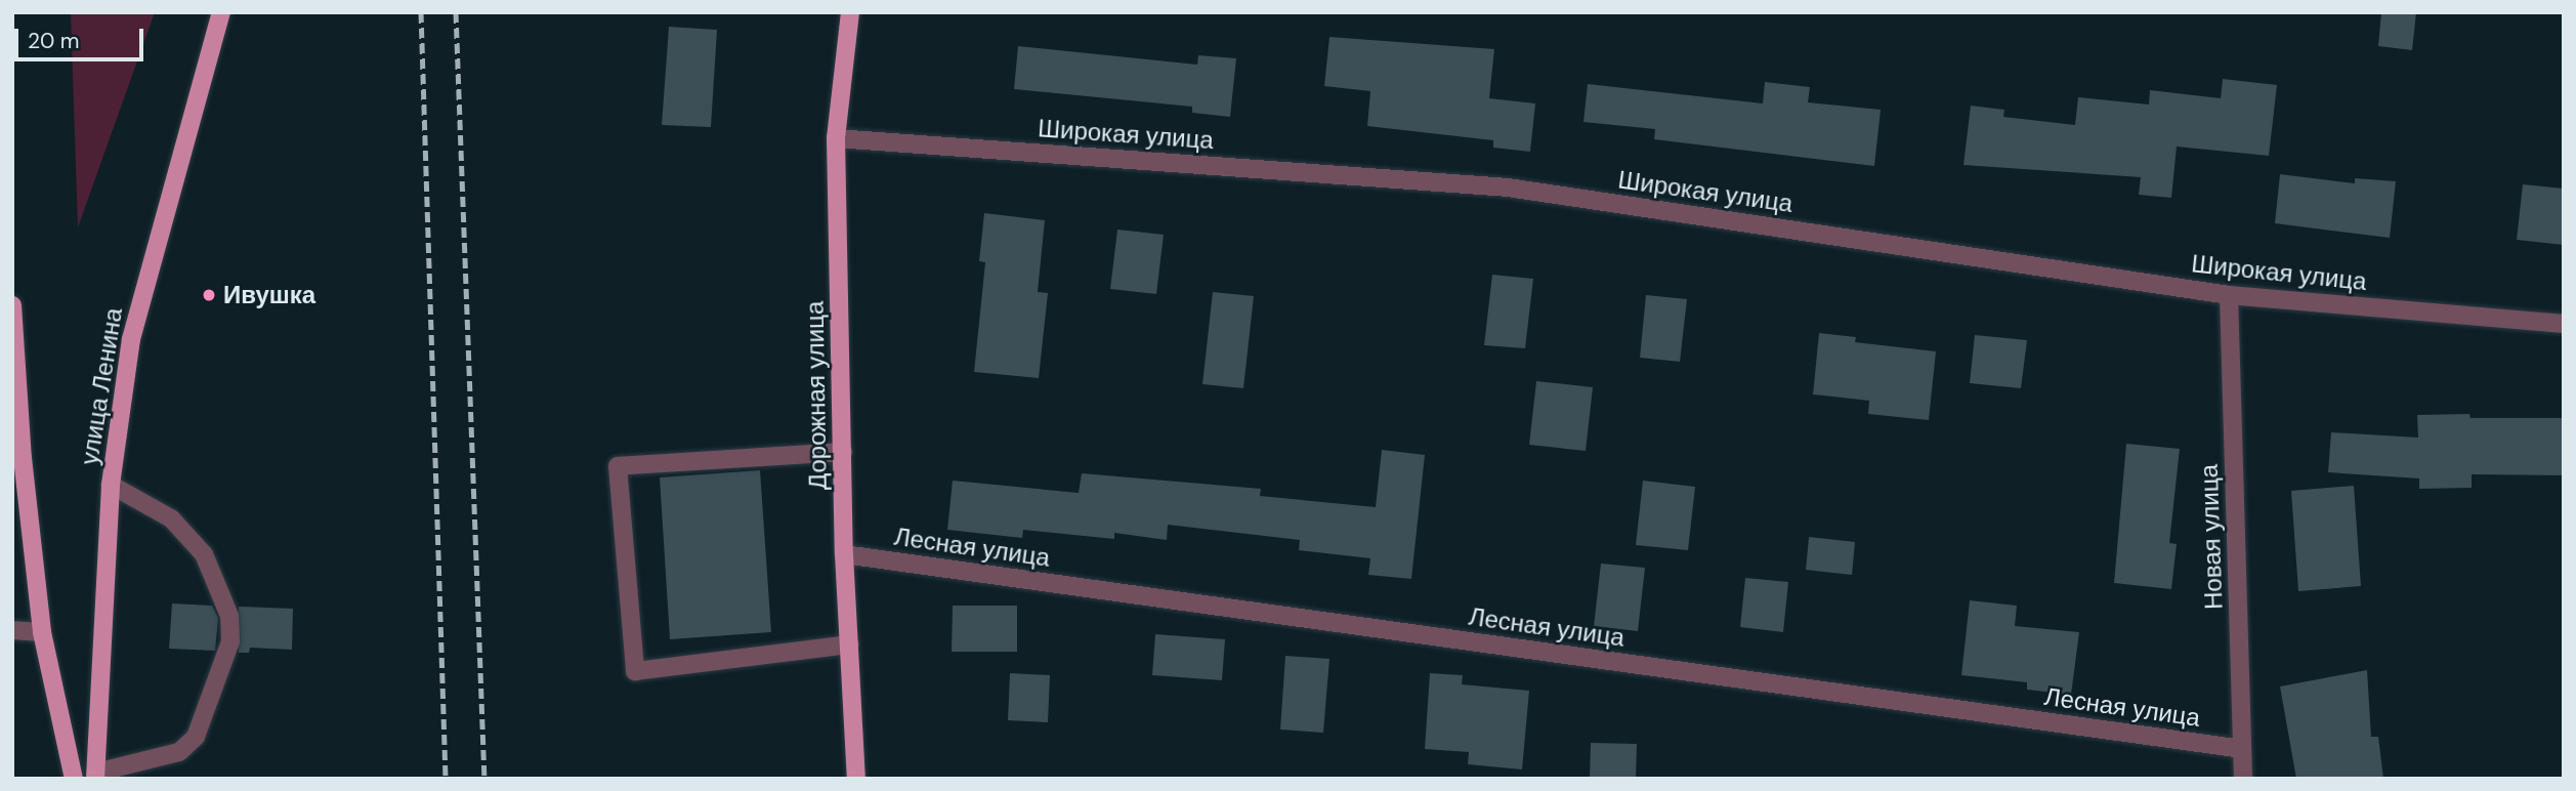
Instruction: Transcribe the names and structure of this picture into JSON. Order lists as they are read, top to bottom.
{
  "streets": {
    "main road": ["улица Ленина", "Дорожная улица"],
    "street": ["Широкая улица", "Новая улица", "Лесная улица"]
  },
  "crossings": [
    ["Широкая улица", "Дорожная улица"],
    ["Широкая улица", "Новая улица"],
    ["Дорожная улица", "Лесная улица"],
    ["Новая улица", "Лесная улица"]
  ],
  "places": ["Ивушка"],
  "scale_bar": "20 m"
}
